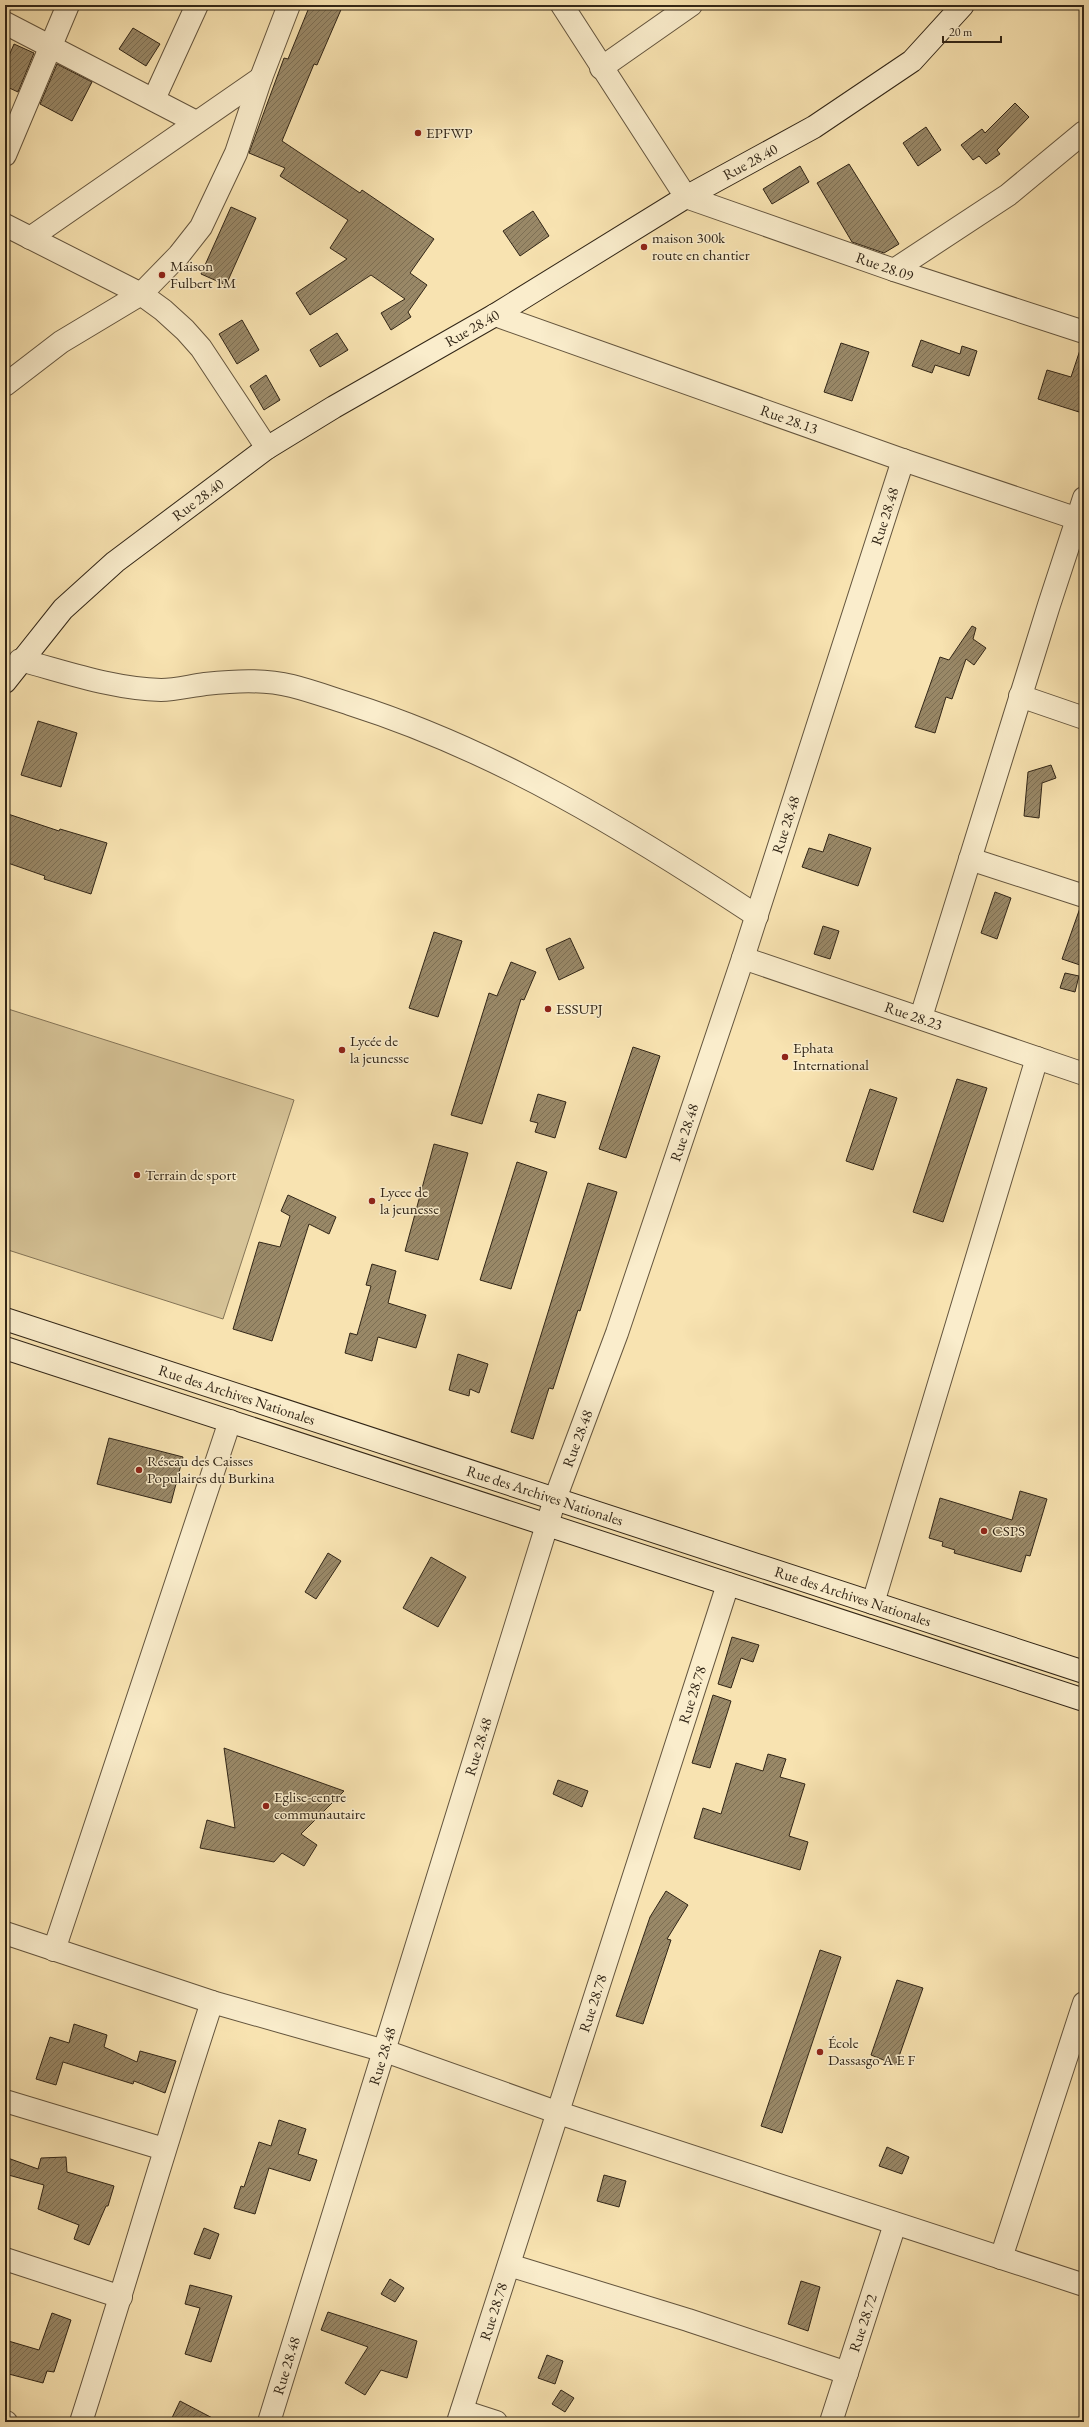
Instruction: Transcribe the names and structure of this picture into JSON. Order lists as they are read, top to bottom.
{
  "streets": {
    "street": [
      "Rue 28.40",
      "Rue 28.09",
      "Rue 28.13",
      "Rue 28.48",
      "Rue 28.23",
      "Rue des Archives Nationales",
      "Rue 28.78",
      "Rue 28.72"
    ]
  },
  "crossings": [
    ["Rue 28.40", "Rue 28.09"],
    ["Rue 28.40", "Rue 28.13"],
    ["Rue 28.13", "Rue 28.48"],
    ["Rue 28.48", "Rue 28.23"],
    ["Rue 28.48", "Rue des Archives Nationales"],
    ["Rue des Archives Nationales", "Rue 28.78"]
  ],
  "places": [
    "EPFWP",
    "maison 300k route en chantier",
    "Maison Fulbert 1M",
    "ESSUPJ",
    "Lycée de la jeunesse",
    "Ephata International",
    "Terrain de sport",
    "Lycee de la jeunesse",
    "Réseau des Caisses Populaires du Burkina",
    "CSPS",
    "Eglise-centre communautaire",
    "École Dassasgo A E F"
  ],
  "scale_bar": "20 m"
}
